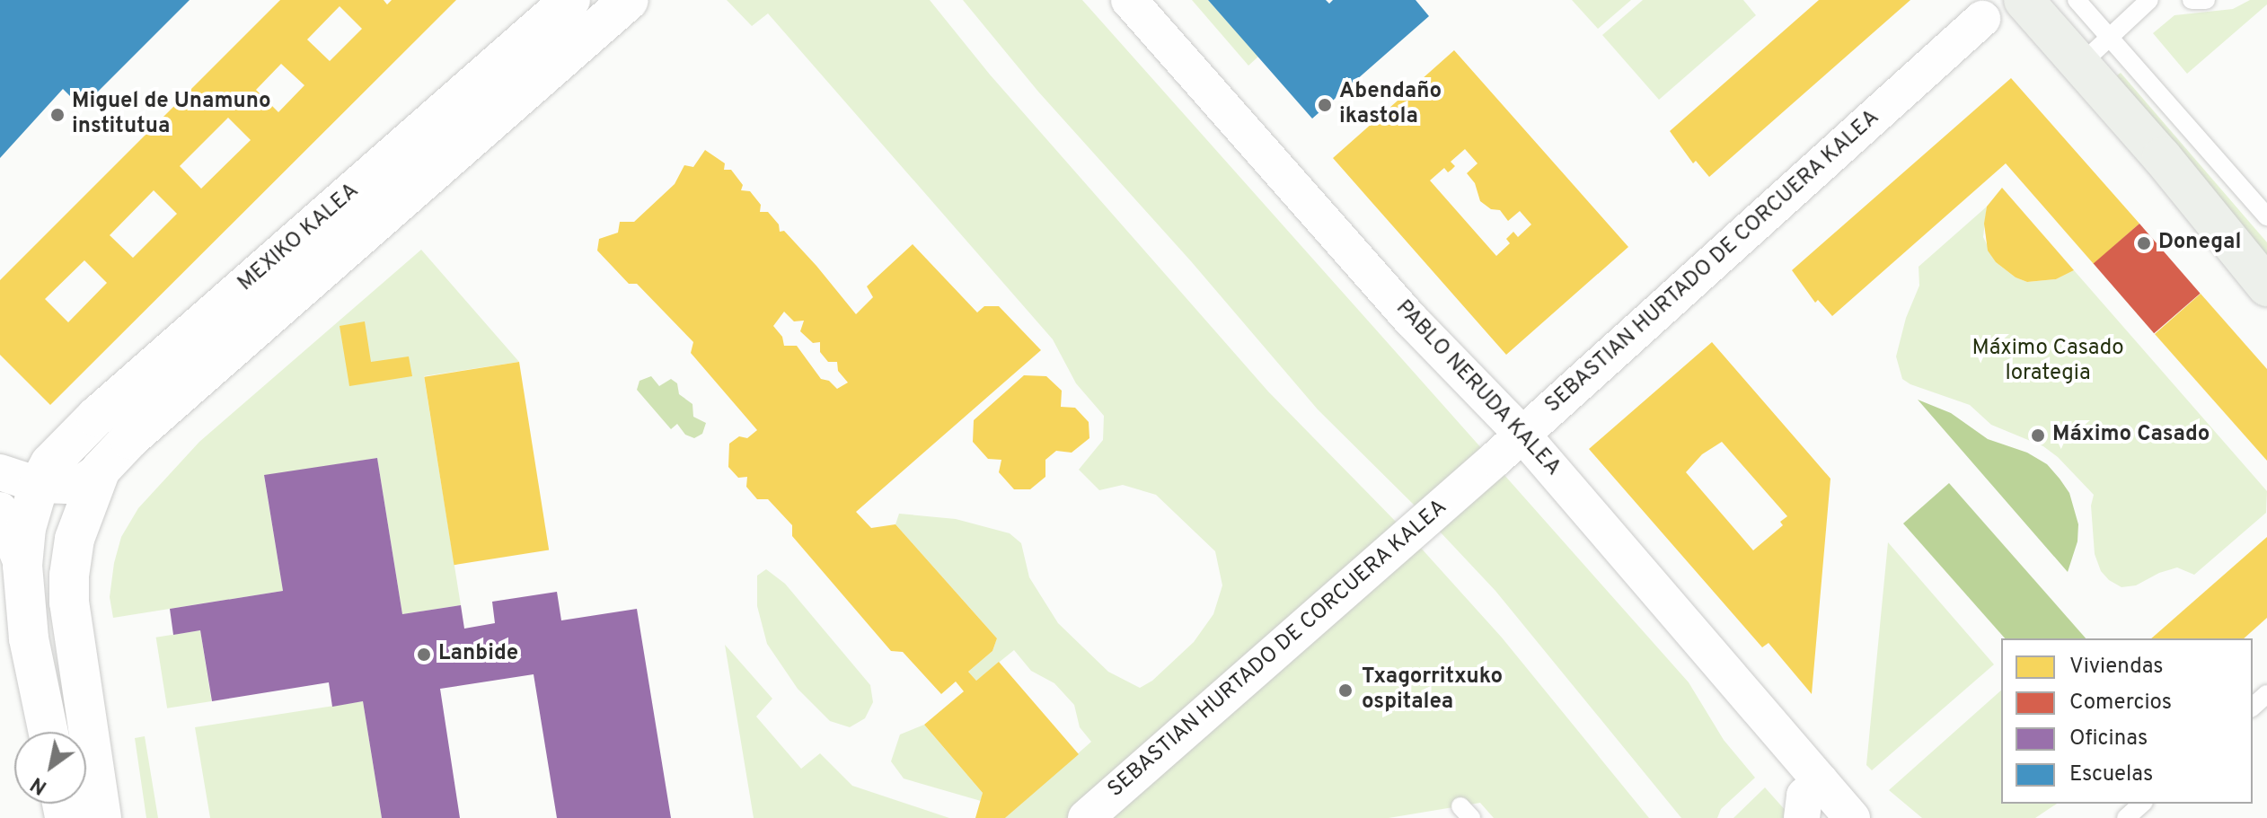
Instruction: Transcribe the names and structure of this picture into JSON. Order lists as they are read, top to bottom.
{
  "streets": {
    "main road": ["MEXIKO KALEA"],
    "street": ["SEBASTIAN HURTADO DE CORCUERA KALEA", "PABLO NERUDA KALEA"]
  },
  "crossings": [
    ["SEBASTIAN HURTADO DE CORCUERA KALEA", "PABLO NERUDA KALEA"]
  ],
  "parks": ["Máximo Casado lorategia"],
  "places": [
    "Abendaño ikastola",
    "Miguel de Unamuno institutua",
    "Donegal",
    "Máximo Casado",
    "Lanbide",
    "Txagorritxuko ospitalea"
  ],
  "legend": [
    "Viviendas",
    "Comercios",
    "Oficinas",
    "Escuelas"
  ],
  "north": "bottom left"
}
